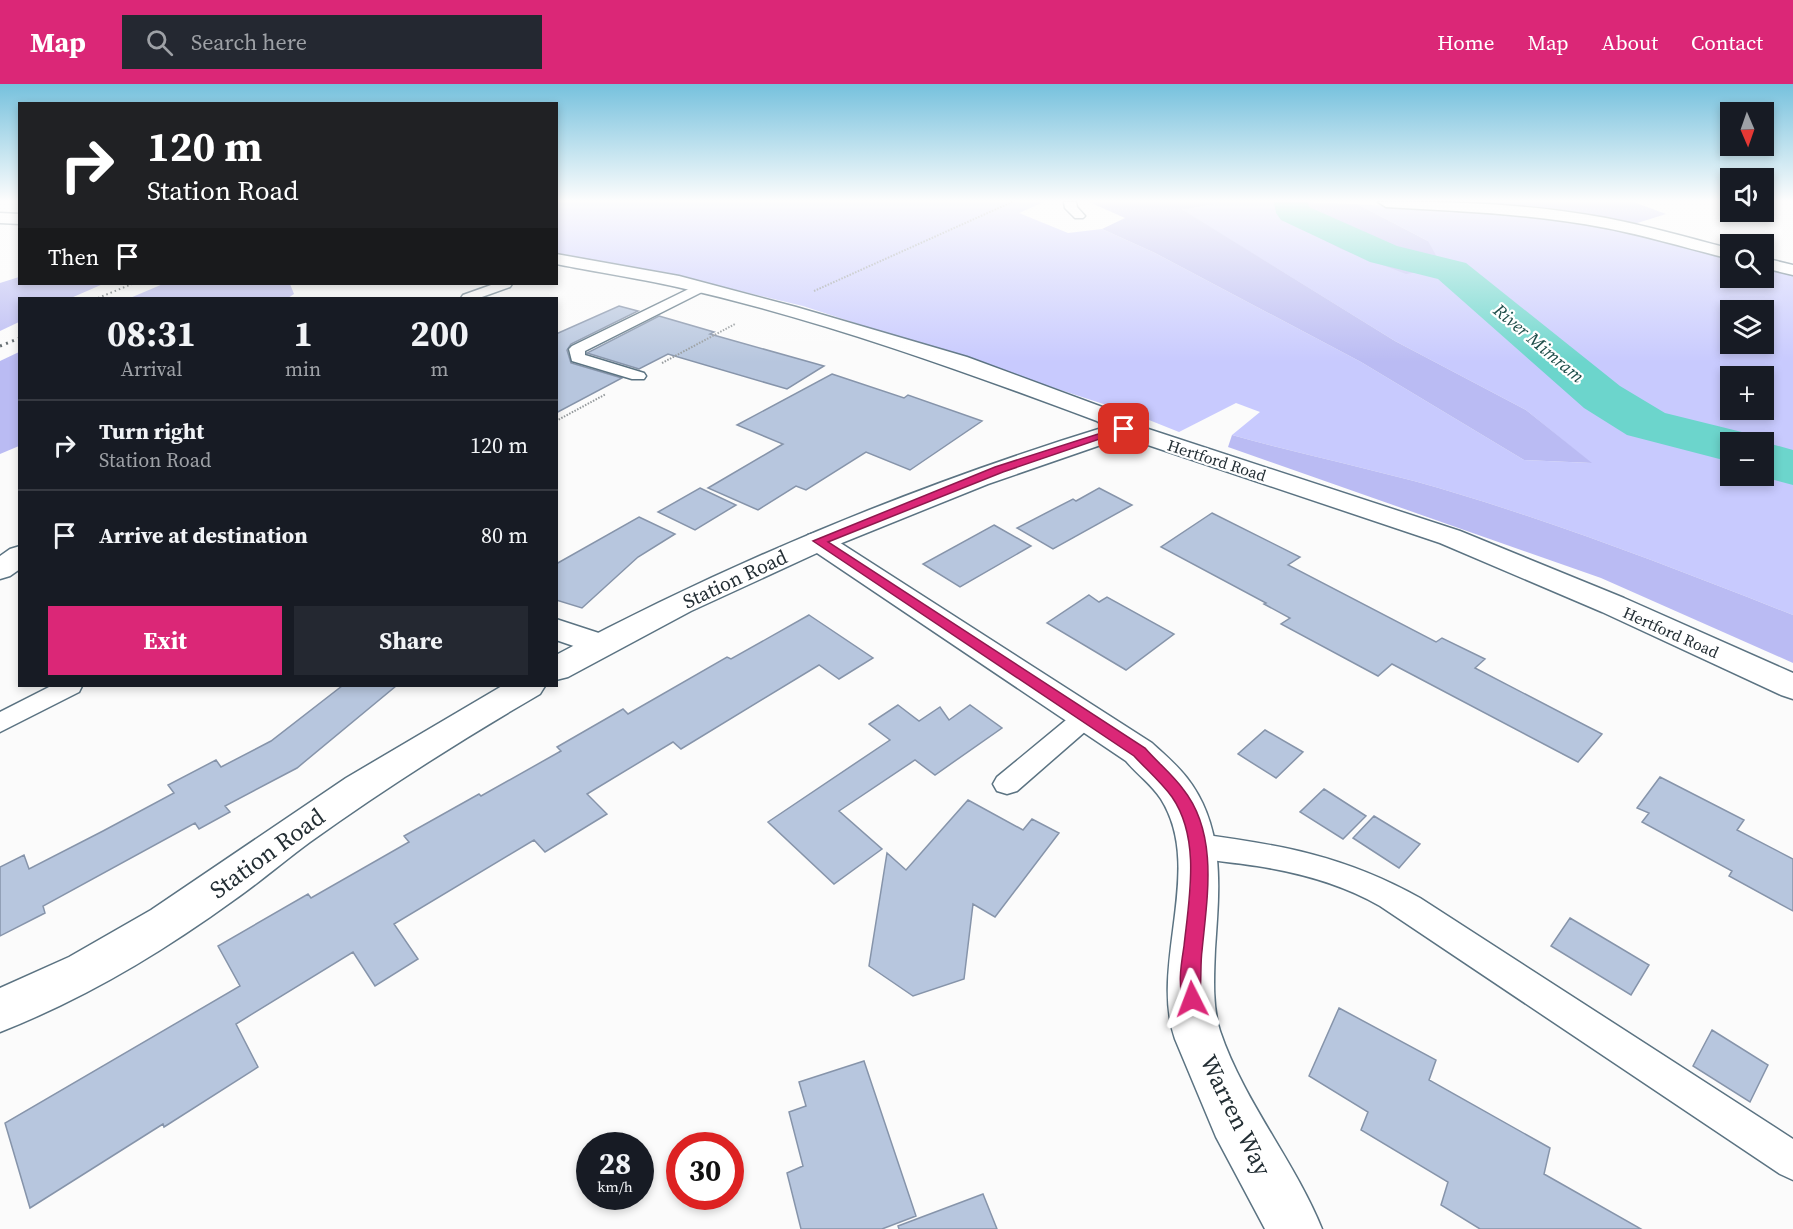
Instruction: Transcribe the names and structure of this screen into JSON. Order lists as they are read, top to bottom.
{
  "streets": {
    "street": ["Hertford Road", "Station Road", "Warren Way"]
  },
  "crossings": [
    ["Hertford Road", "Station Road"],
    ["Station Road", "Warren Way"]
  ],
  "water": ["River Mimram"],
  "north": "bottom",
  "page": {
    "header": "Map",
    "search": "Search here",
    "nav": [
      "Home",
      "Map",
      "About",
      "Contact"
    ],
    "map_buttons": ["+", "−"],
    "turn": ["120 m", "Station Road"],
    "then": "Then",
    "eta": [
      "08:31",
      "Arrival",
      "1",
      "min",
      "200",
      "m"
    ],
    "list": [
      {
        "name": "Turn right",
        "note": "Station Road",
        "value": "120 m"
      },
      {
        "name": "Arrive at destination",
        "value": "80 m"
      }
    ],
    "buttons": ["Exit", "Share"],
    "speed": "28 km/h",
    "limit": "30"
  }
}
